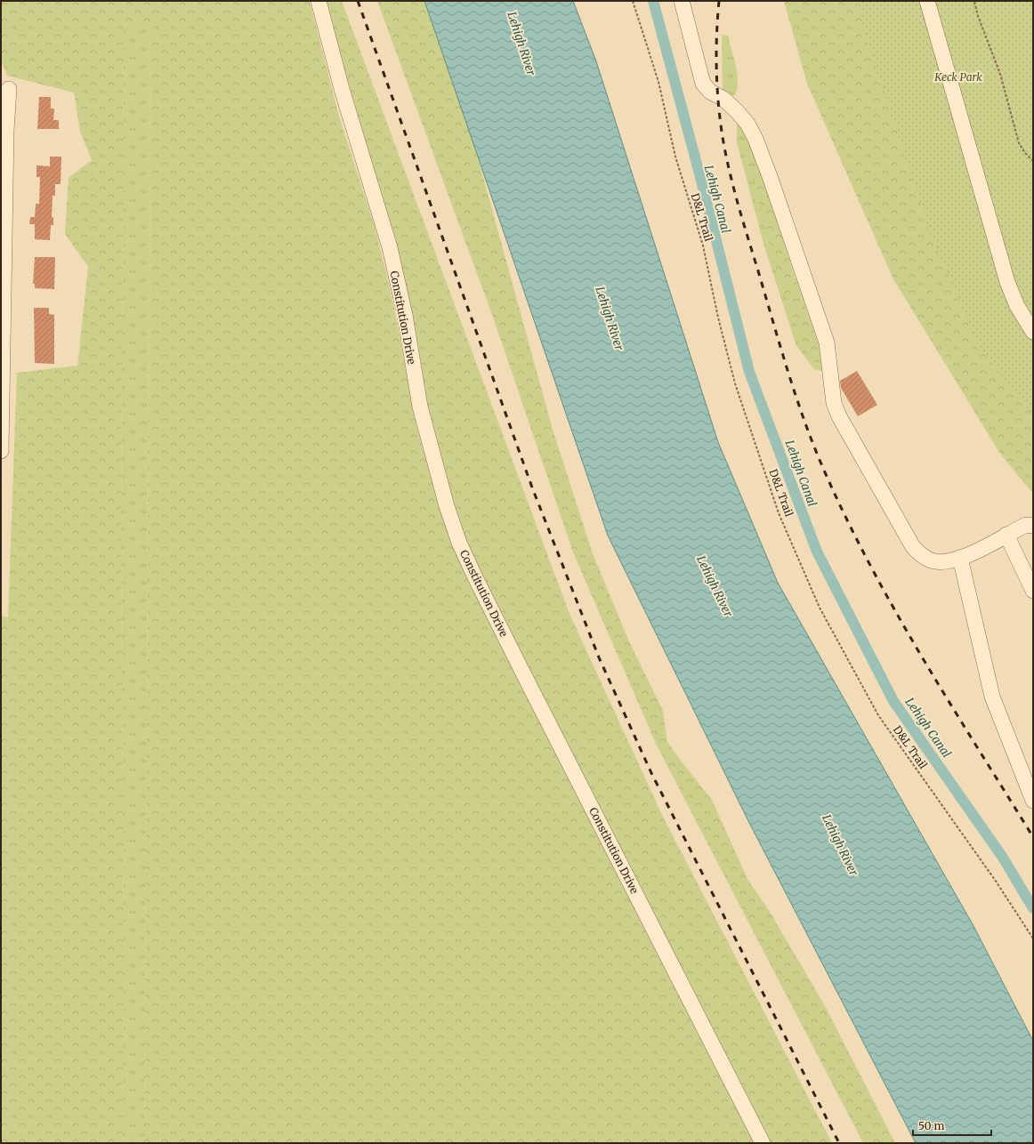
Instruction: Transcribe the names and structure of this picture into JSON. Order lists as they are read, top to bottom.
{
  "streets": {
    "street": ["Constitution Drive"],
    "path": ["D&L Trail"]
  },
  "water": ["Lehigh River", "Lehigh Canal"],
  "parks": ["Keck Park"],
  "scale_bar": "50 m"
}
